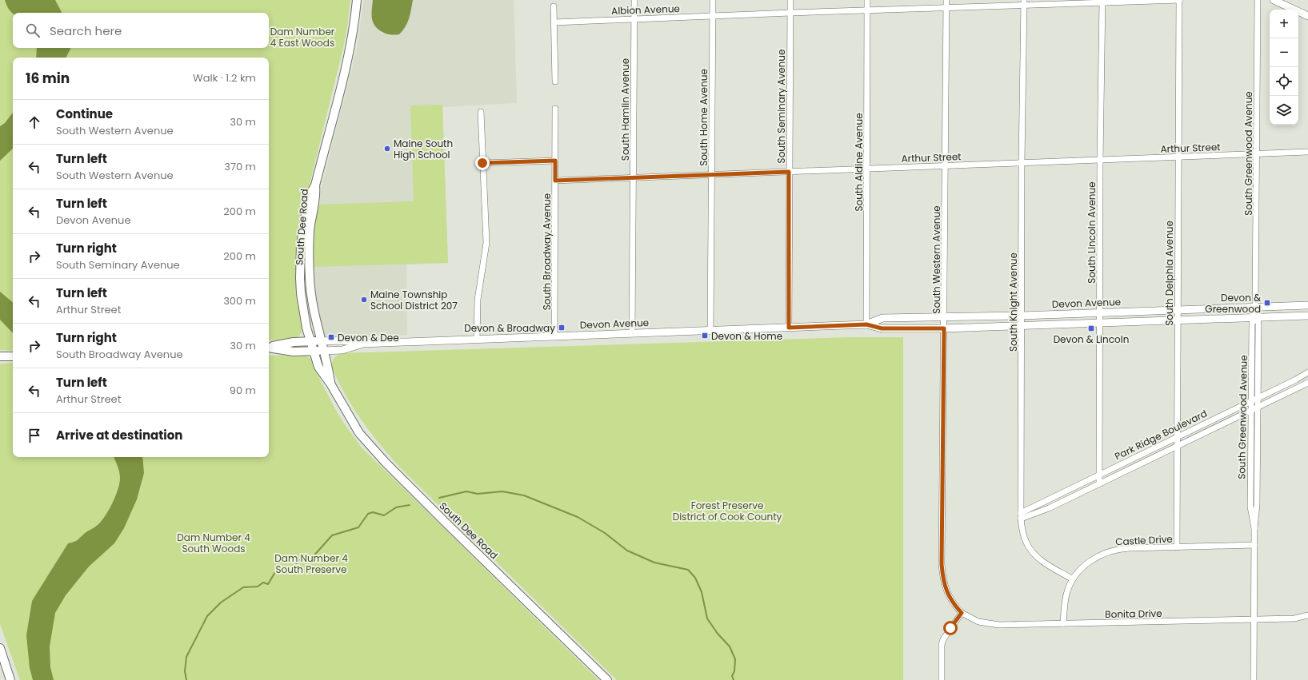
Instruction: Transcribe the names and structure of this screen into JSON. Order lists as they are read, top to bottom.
{
  "streets": {
    "main road": ["South Dee Road", "Devon Avenue"],
    "street": [
      "Albion Avenue",
      "South Seminary Avenue",
      "South Hamlin Avenue",
      "South Home Avenue",
      "Arthur Street",
      "South Greenwood Avenue",
      "South Aldine Avenue",
      "South Lincoln Avenue",
      "South Broadway Avenue",
      "South Western Avenue",
      "South Delphia Avenue",
      "South Knight Avenue",
      "Park Ridge Boulevard",
      "Castle Drive",
      "Bonita Drive"
    ]
  },
  "crossings": [
    ["Albion Avenue", "South Seminary Avenue"],
    ["Albion Avenue", "South Hamlin Avenue"],
    ["Albion Avenue", "South Home Avenue"],
    ["Albion Avenue", "South Aldine Avenue"],
    ["Albion Avenue", "South Lincoln Avenue"],
    ["Albion Avenue", "South Western Avenue"],
    ["Albion Avenue", "South Delphia Avenue"],
    ["Albion Avenue", "South Knight Avenue"],
    ["South Seminary Avenue", "Arthur Street"],
    ["South Seminary Avenue", "Devon Avenue"],
    ["South Hamlin Avenue", "Arthur Street"],
    ["South Hamlin Avenue", "Devon Avenue"],
    ["South Home Avenue", "Arthur Street"],
    ["South Home Avenue", "Devon Avenue"],
    ["Arthur Street", "South Greenwood Avenue"],
    ["Arthur Street", "South Aldine Avenue"],
    ["Arthur Street", "South Lincoln Avenue"],
    ["Arthur Street", "South Broadway Avenue"],
    ["Arthur Street", "South Western Avenue"],
    ["Arthur Street", "South Delphia Avenue"],
    ["Arthur Street", "South Knight Avenue"],
    ["South Greenwood Avenue", "Devon Avenue"],
    ["South Greenwood Avenue", "Park Ridge Boulevard"],
    ["South Greenwood Avenue", "Castle Drive"],
    ["South Greenwood Avenue", "Bonita Drive"],
    ["South Aldine Avenue", "Devon Avenue"],
    ["South Dee Road", "Devon Avenue"],
    ["South Lincoln Avenue", "Devon Avenue"],
    ["South Lincoln Avenue", "Park Ridge Boulevard"],
    ["South Broadway Avenue", "Devon Avenue"],
    ["South Western Avenue", "Devon Avenue"],
    ["South Western Avenue", "Bonita Drive"],
    ["South Delphia Avenue", "Devon Avenue"],
    ["South Delphia Avenue", "Park Ridge Boulevard"],
    ["South Delphia Avenue", "Castle Drive"],
    ["South Knight Avenue", "Devon Avenue"],
    ["South Knight Avenue", "Park Ridge Boulevard"],
    ["South Knight Avenue", "Castle Drive"],
    ["Castle Drive", "Bonita Drive"]
  ],
  "parks": [
    "Dam Number 4 East Woods",
    "Forest Preserve District of Cook County",
    "Dam Number 4 South Woods",
    "Dam Number 4 South Preserve"
  ],
  "places": {
    "other": ["Maine South High School", "Maine Township School District 207"],
    "transit": [
      "Devon & Greenwood",
      "Devon & Broadway",
      "Devon & Lincoln",
      "Devon & Home",
      "Devon & Dee"
    ]
  },
  "page": {
    "map_buttons": ["+", "−"],
    "search": "Search here",
    "heading": ["16 min", "Walk · 1.2 km"],
    "list": [
      ["Continue", "South Western Avenue", "30 m"],
      ["Turn left", "South Western Avenue", "370 m"],
      ["Turn left", "Devon Avenue", "200 m"],
      ["Turn right", "South Seminary Avenue", "200 m"],
      ["Turn left", "Arthur Street", "300 m"],
      ["Turn right", "South Broadway Avenue", "30 m"],
      ["Turn left", "Arthur Street", "90 m"],
      "Arrive at destination"
    ]
  }
}
